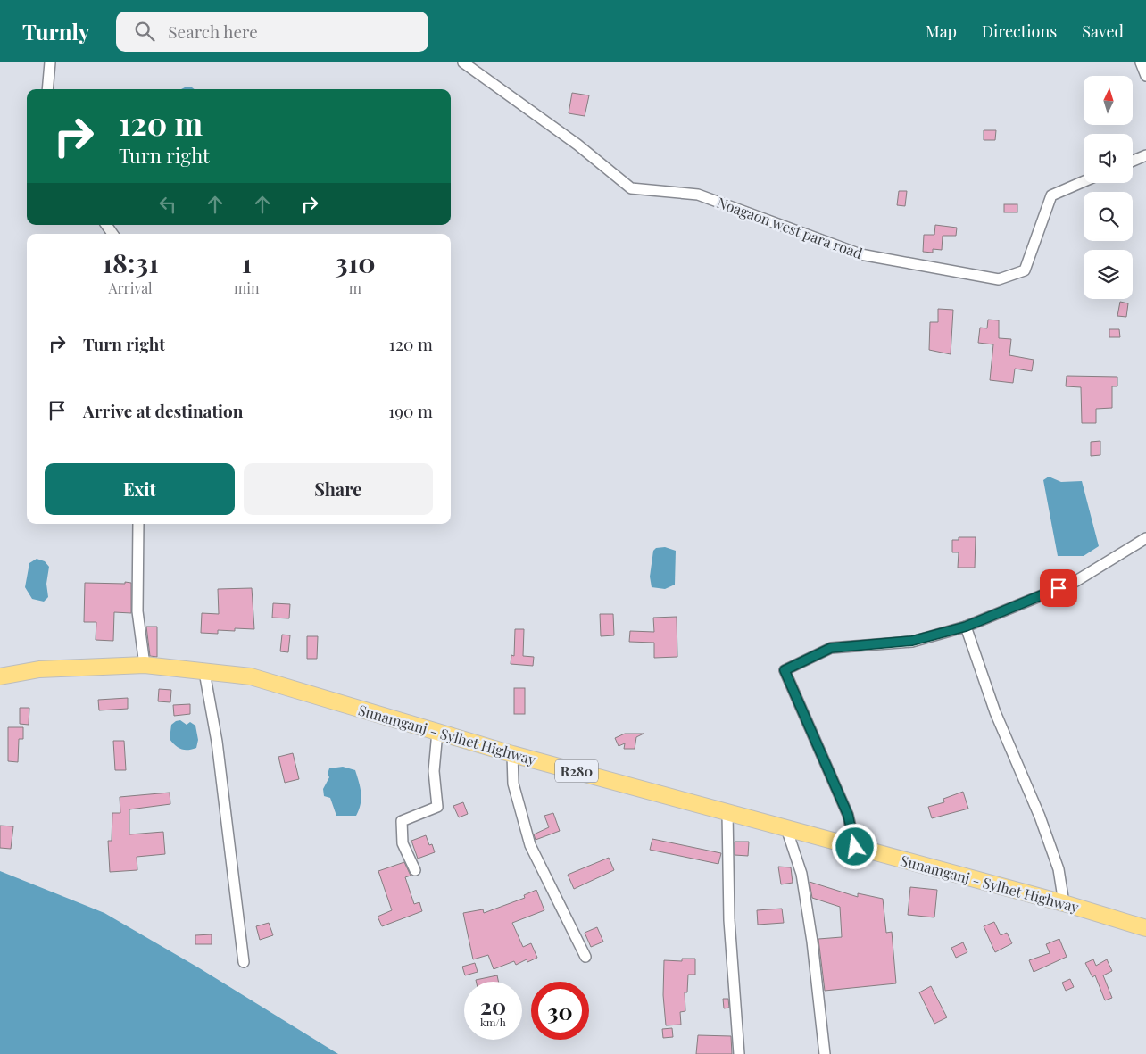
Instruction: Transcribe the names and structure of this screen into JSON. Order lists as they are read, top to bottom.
{
  "streets": {
    "main road": ["Sunamganj - Sylhet Highway", "R280"],
    "street": ["Noagaon west para road"]
  },
  "north": "top",
  "page": {
    "header": "Turnly",
    "search": "Search here",
    "nav": ["Map", "Directions", "Saved"],
    "turn": ["120 m", "Turn right"],
    "eta": [
      "18:31",
      "Arrival",
      "1",
      "min",
      "310",
      "m"
    ],
    "list": [
      {
        "name": "Turn right",
        "value": "120 m"
      },
      {
        "name": "Arrive at destination",
        "value": "190 m"
      }
    ],
    "buttons": ["Exit", "Share"],
    "speed": "20 km/h",
    "limit": "30"
  }
}
